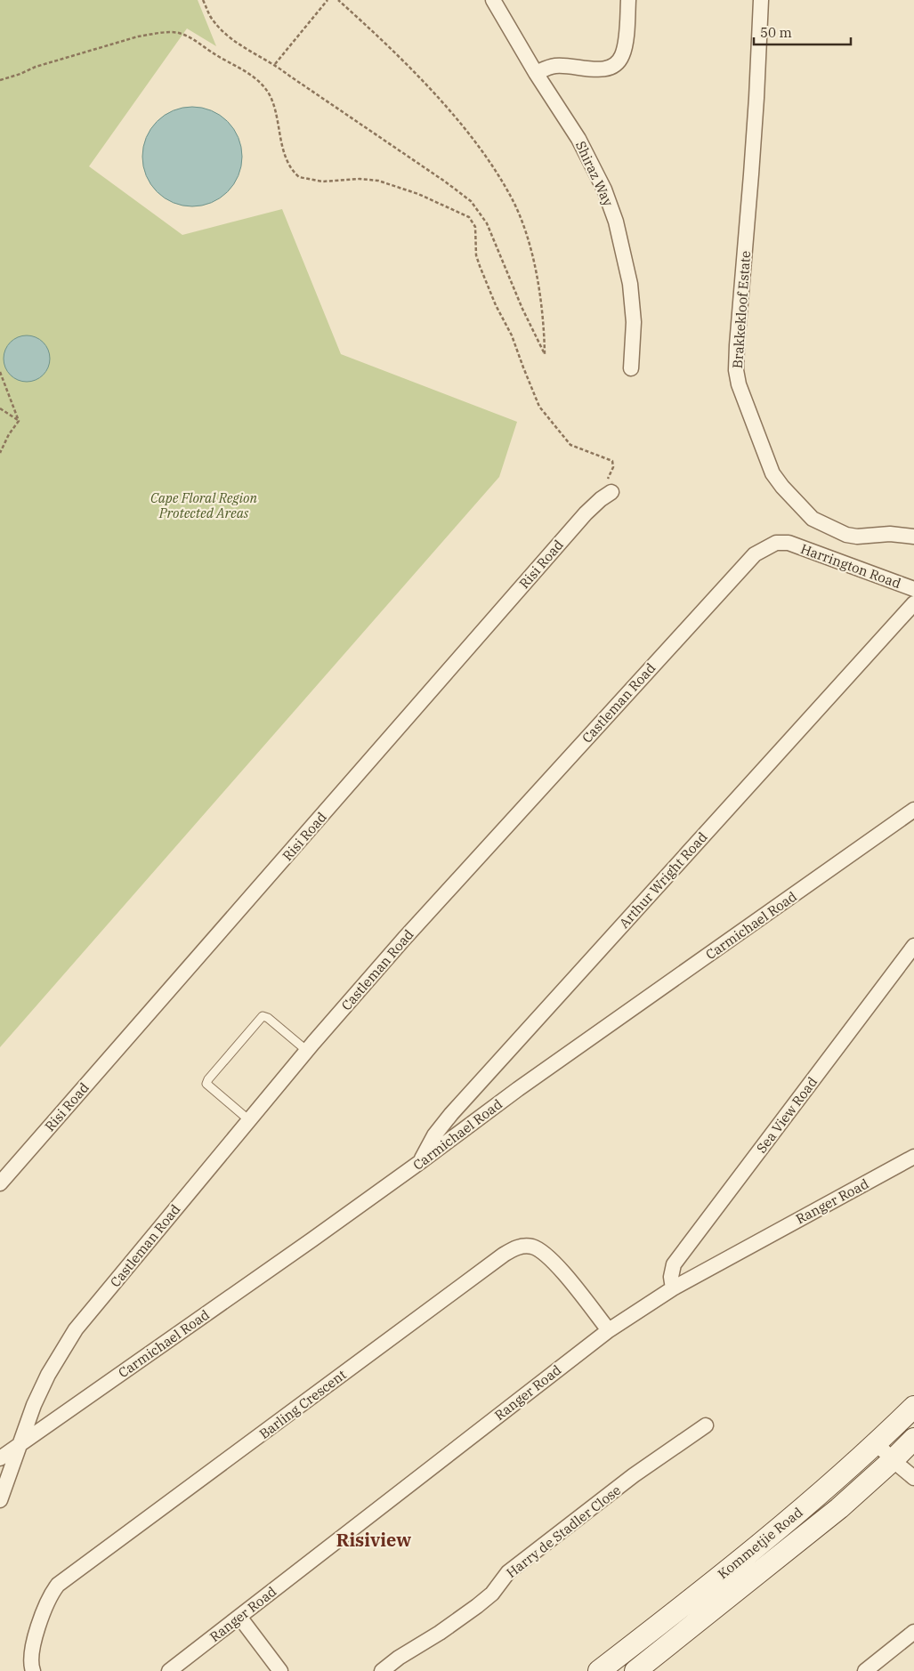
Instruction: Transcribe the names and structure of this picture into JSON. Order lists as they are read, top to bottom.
{
  "streets": {
    "main road": ["Kommetjie Road"],
    "street": [
      "Shiraz Way",
      "Brakkekloof Estate",
      "Risi Road",
      "Harrington Road",
      "Castleman Road",
      "Arthur Wright Road",
      "Carmichael Road",
      "Sea View Road",
      "Ranger Road",
      "Barling Crescent",
      "Harry de Stadler Close"
    ]
  },
  "crossings": [
    ["Harrington Road", "Castleman Road"],
    ["Castleman Road", "Carmichael Road"],
    ["Arthur Wright Road", "Carmichael Road"],
    ["Sea View Road", "Ranger Road"],
    ["Ranger Road", "Barling Crescent"]
  ],
  "districts": ["Risiview"],
  "parks": ["Cape Floral Region Protected Areas"],
  "scale_bar": "50 m"
}
